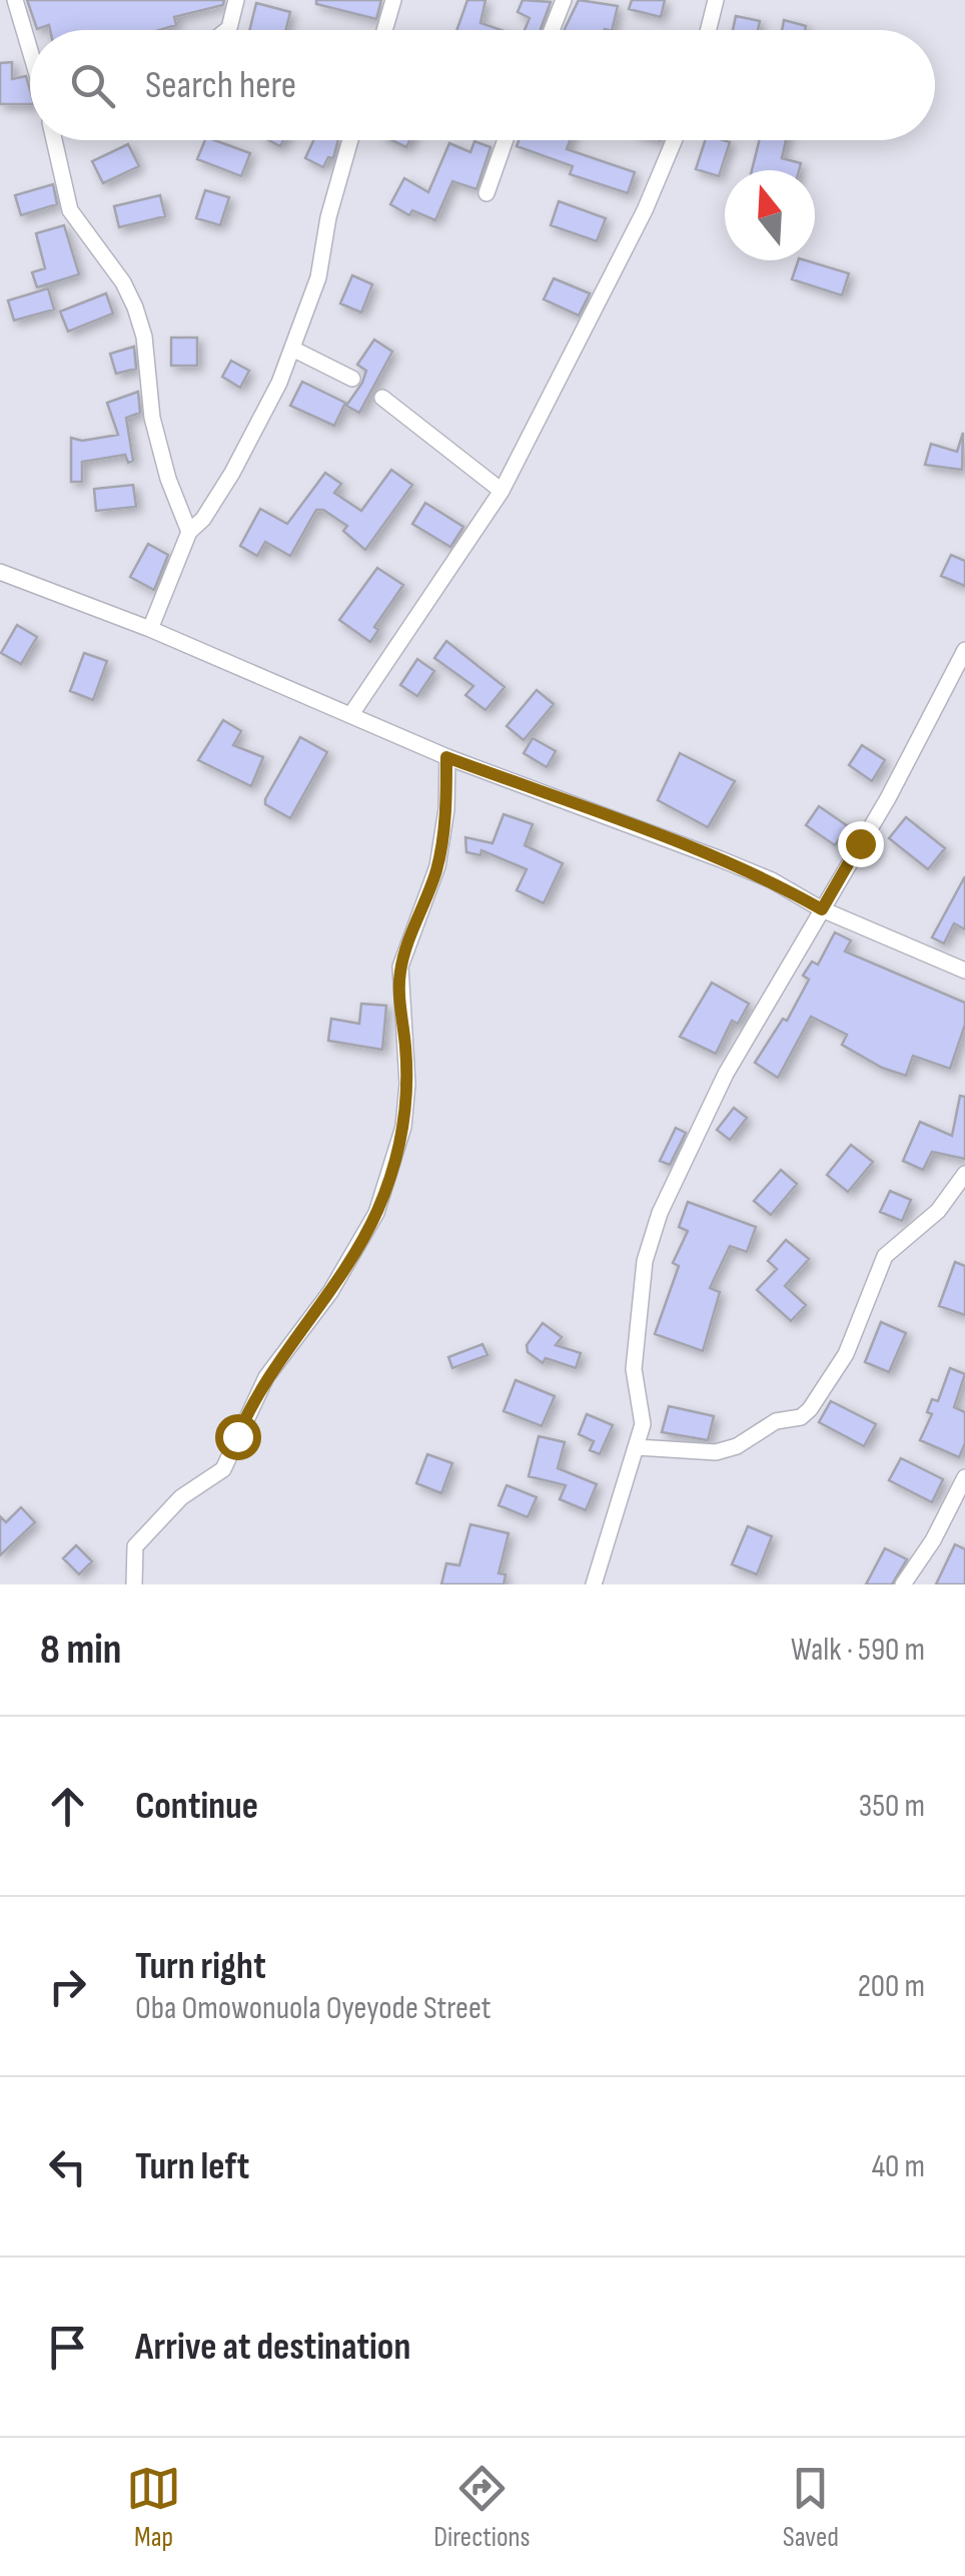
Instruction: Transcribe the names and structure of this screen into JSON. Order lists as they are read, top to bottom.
{
  "north": "top",
  "page": {
    "search": "Search here",
    "heading": ["8 min", "Walk · 590 m"],
    "list": [
      ["Continue", "350 m"],
      ["Turn right", "Oba Omowonuola Oyeyode Street", "200 m"],
      ["Turn left", "40 m"],
      "Arrive at destination"
    ],
    "nav": ["Map", "Directions", "Saved"]
  }
}
